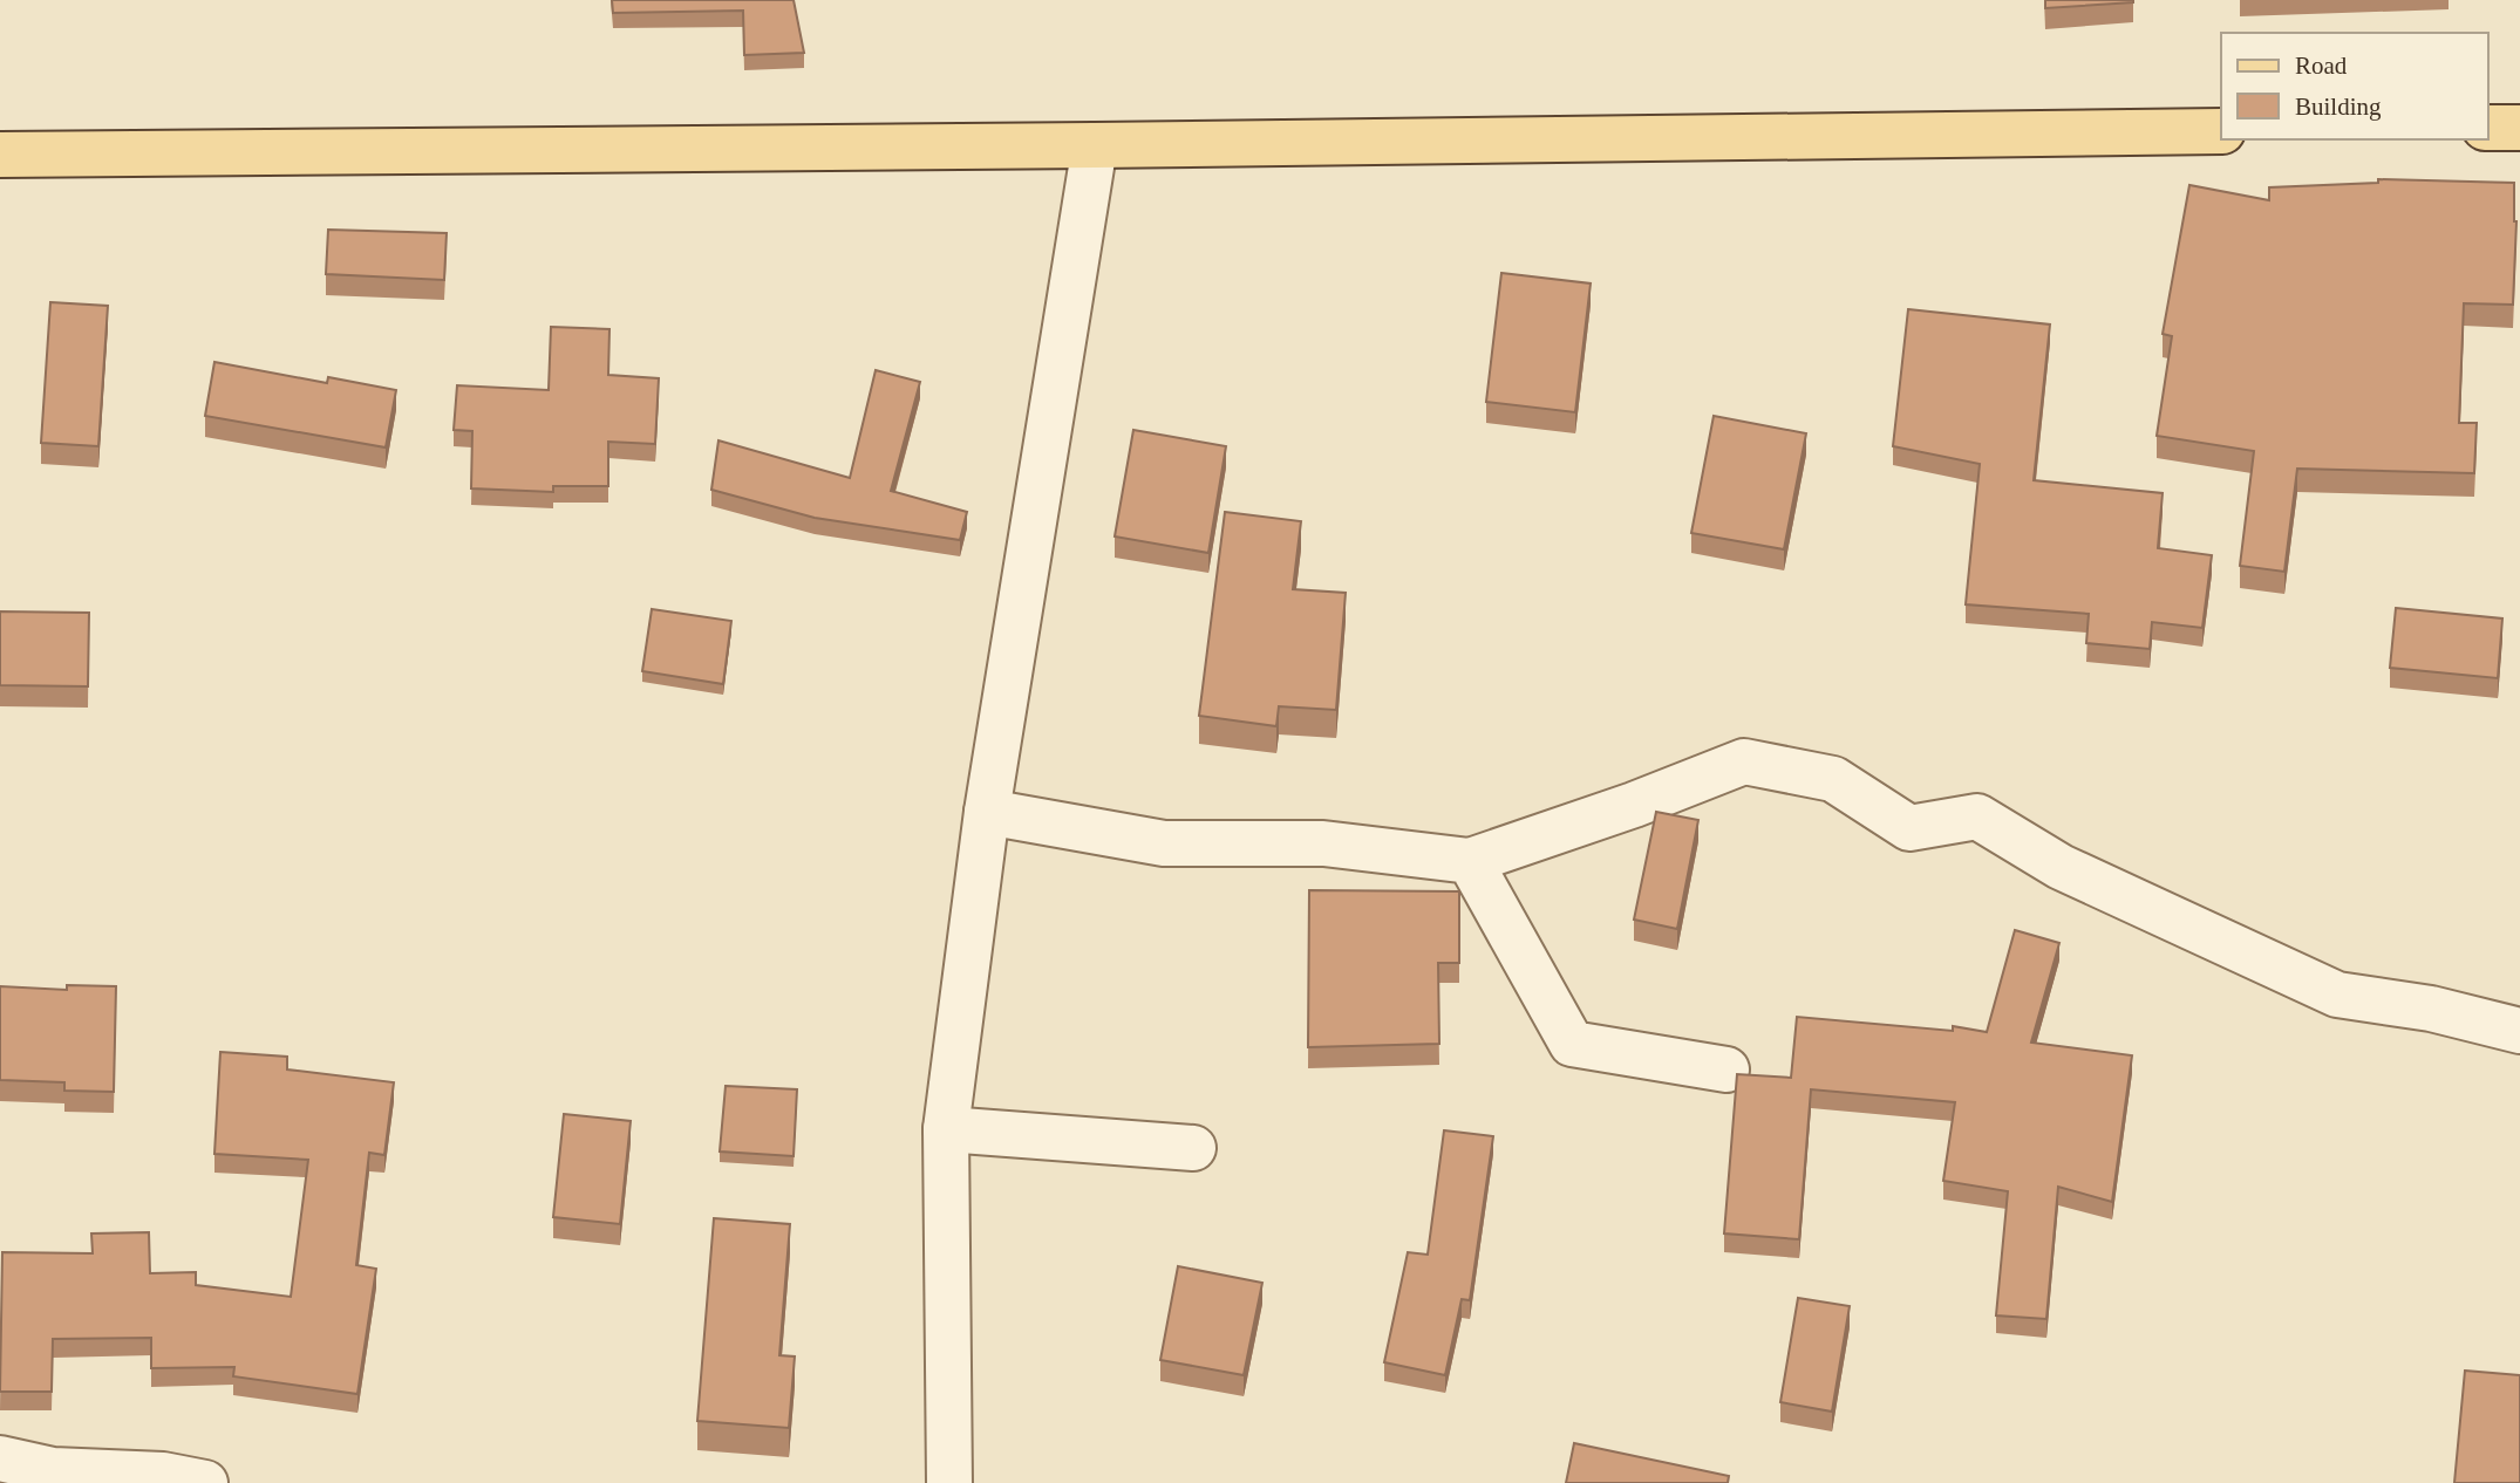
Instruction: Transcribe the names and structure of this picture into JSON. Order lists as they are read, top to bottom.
{
  "legend": ["Road", "Building"]
}
